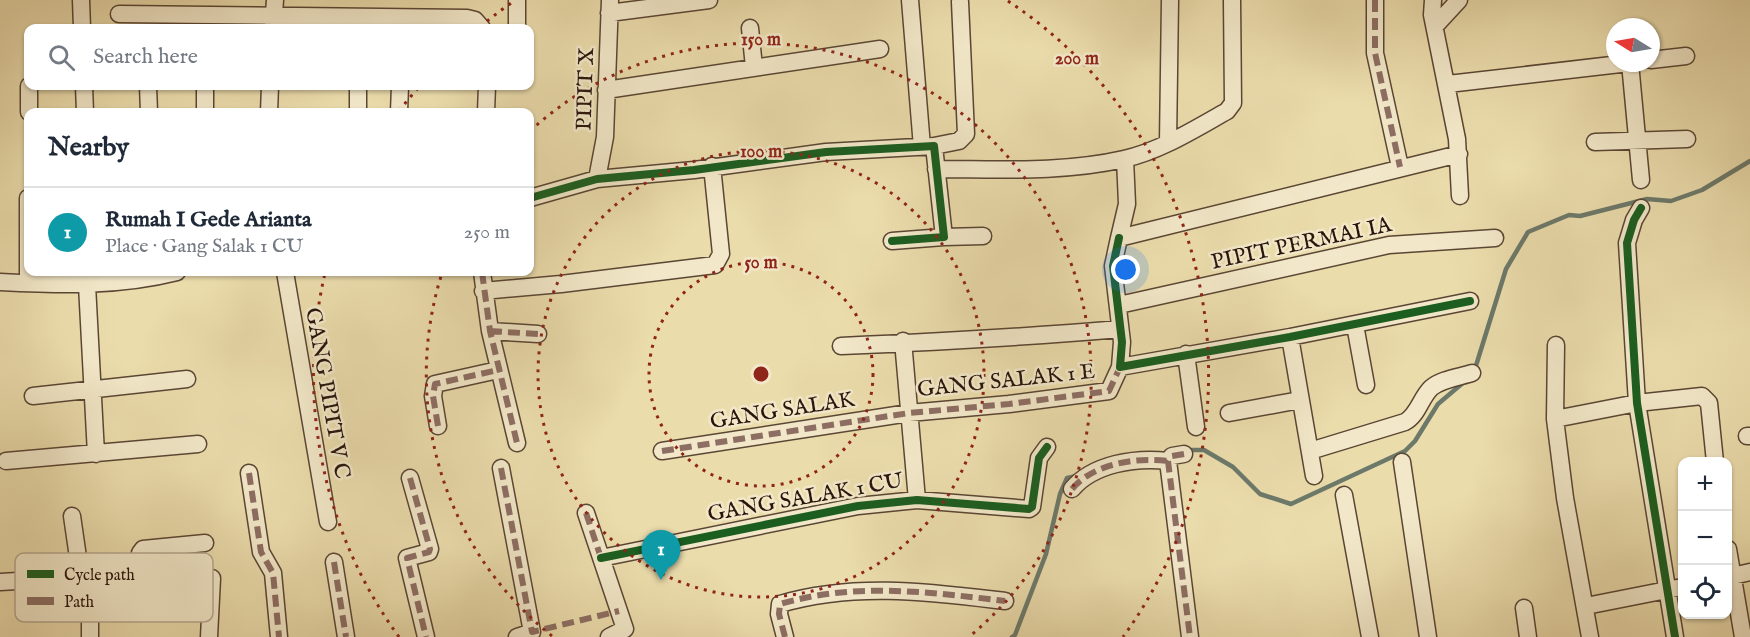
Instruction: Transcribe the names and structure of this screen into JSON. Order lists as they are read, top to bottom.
{
  "streets": {
    "street": [
      "PIPIT X",
      "PIPIT PERMAI IA",
      "GANG SALAK 1 E",
      "GANG PIPIT V C",
      "GANG SALAK",
      "GANG SALAK 1 CU"
    ]
  },
  "crossings": [
    ["GANG SALAK 1 E", "GANG SALAK"],
    ["GANG SALAK 1 E", "GANG SALAK 1 CU"],
    ["GANG SALAK", "GANG SALAK 1 CU"]
  ],
  "legend": ["Cycle path", "Path"],
  "north": "left",
  "page": {
    "search": "Search here",
    "heading": "Nearby",
    "list": [
      {
        "mark": "1",
        "name": "Rumah I Gede Arianta",
        "note": "Place · Gang Salak 1 CU",
        "value": "250 m"
      }
    ],
    "map_buttons": ["+", "−"],
    "pins": "1"
  },
  "rings": [
    "150 m",
    "200 m",
    "100 m",
    "50 m"
  ]
}
